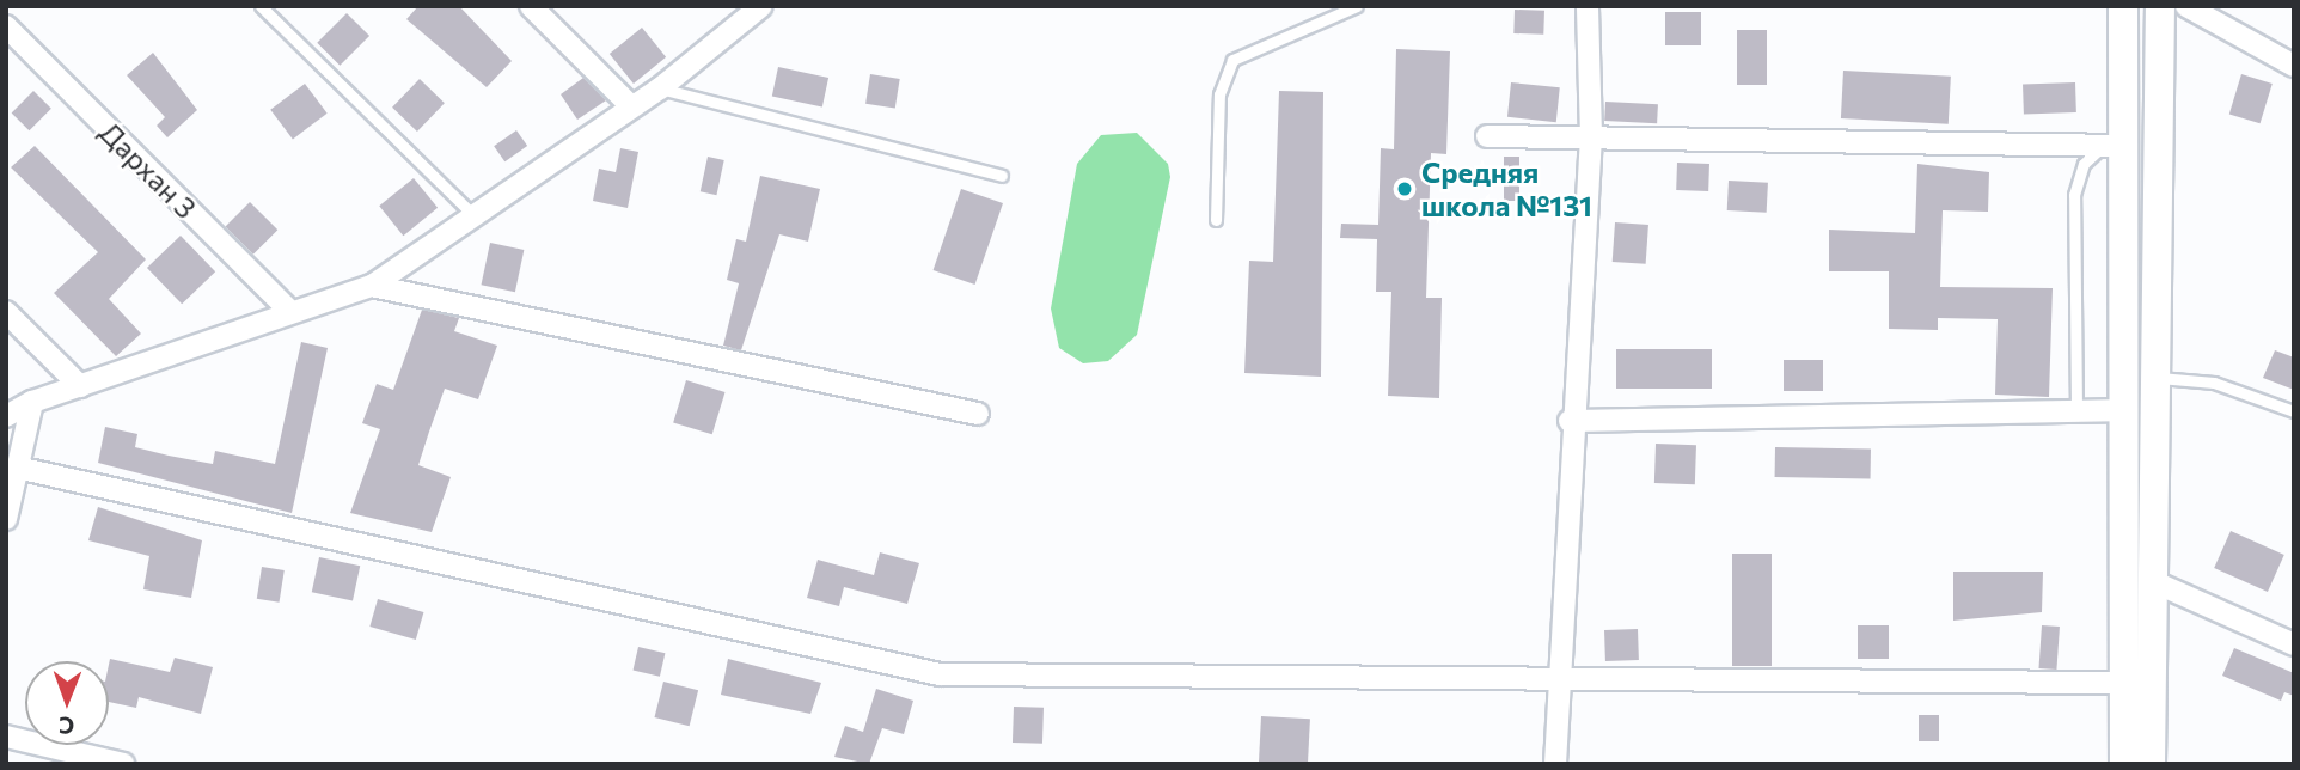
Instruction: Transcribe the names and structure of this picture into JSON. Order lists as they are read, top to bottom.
{
  "streets": {
    "street": ["Дархан 3"]
  },
  "places": ["Средняя школа №131"],
  "north": "bottom"
}
